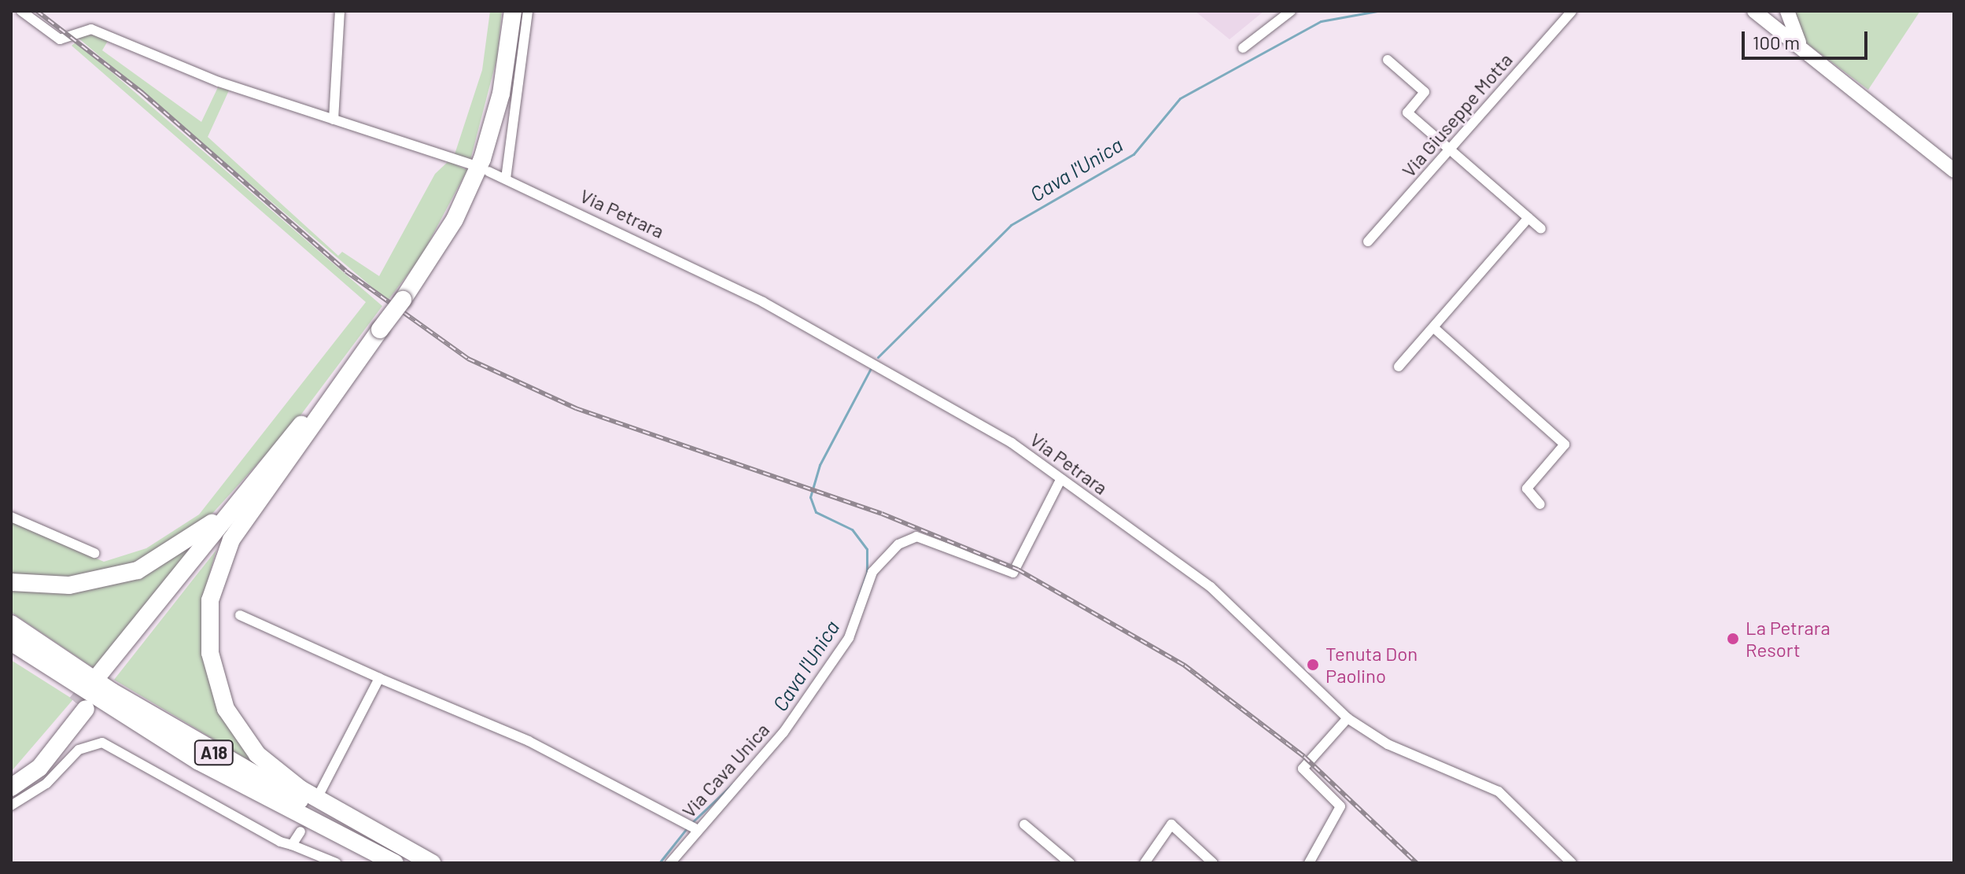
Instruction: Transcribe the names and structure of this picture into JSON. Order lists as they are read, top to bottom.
{
  "streets": {
    "highway": ["A18"],
    "street": ["Via Giuseppe Motta", "Via Petrara", "Via Cava Unica"]
  },
  "crossings": [
    ["Via Petrara", "Via Cava Unica"]
  ],
  "water": ["Cava l'Unica"],
  "places": ["La Petrara Resort", "Tenuta Don Paolino"],
  "scale_bar": "100 m"
}
